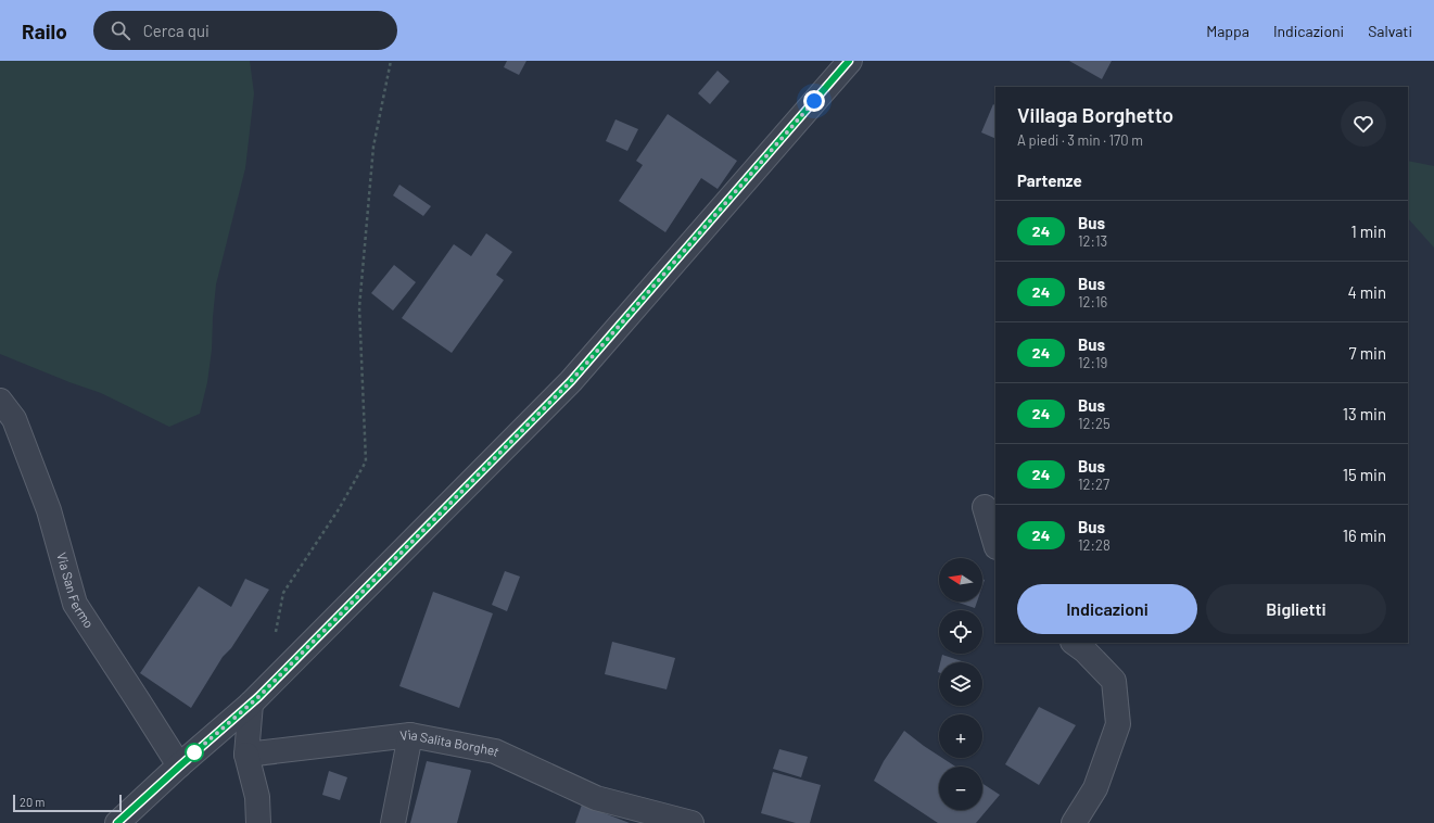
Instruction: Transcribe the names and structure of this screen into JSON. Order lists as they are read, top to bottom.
{
  "streets": {
    "street": ["Via San Fermo", "Via Salita Borghet"]
  },
  "lines": ["bus line 24"],
  "scale_bar": "20 m",
  "north": "left",
  "page": {
    "header": "Railo",
    "search": "Cerca qui",
    "nav": ["Mappa", "Indicazioni", "Salvati"],
    "heading": [
      ["Villaga Borghetto", "A piedi · 3 min · 170 m"],
      "Partenze"
    ],
    "list": [
      {
        "mark": "24",
        "name": "Bus",
        "note": "12:13",
        "value": "1 min"
      },
      {
        "mark": "24",
        "name": "Bus",
        "note": "12:16",
        "value": "4 min"
      },
      {
        "mark": "24",
        "name": "Bus",
        "note": "12:19",
        "value": "7 min"
      },
      {
        "mark": "24",
        "name": "Bus",
        "note": "12:25",
        "value": "13 min"
      },
      {
        "mark": "24",
        "name": "Bus",
        "note": "12:27",
        "value": "15 min"
      },
      {
        "mark": "24",
        "name": "Bus",
        "note": "12:28",
        "value": "16 min"
      }
    ],
    "map_buttons": ["+", "−"],
    "buttons": ["Indicazioni", "Biglietti"],
    "scale": "20 m"
  }
}
